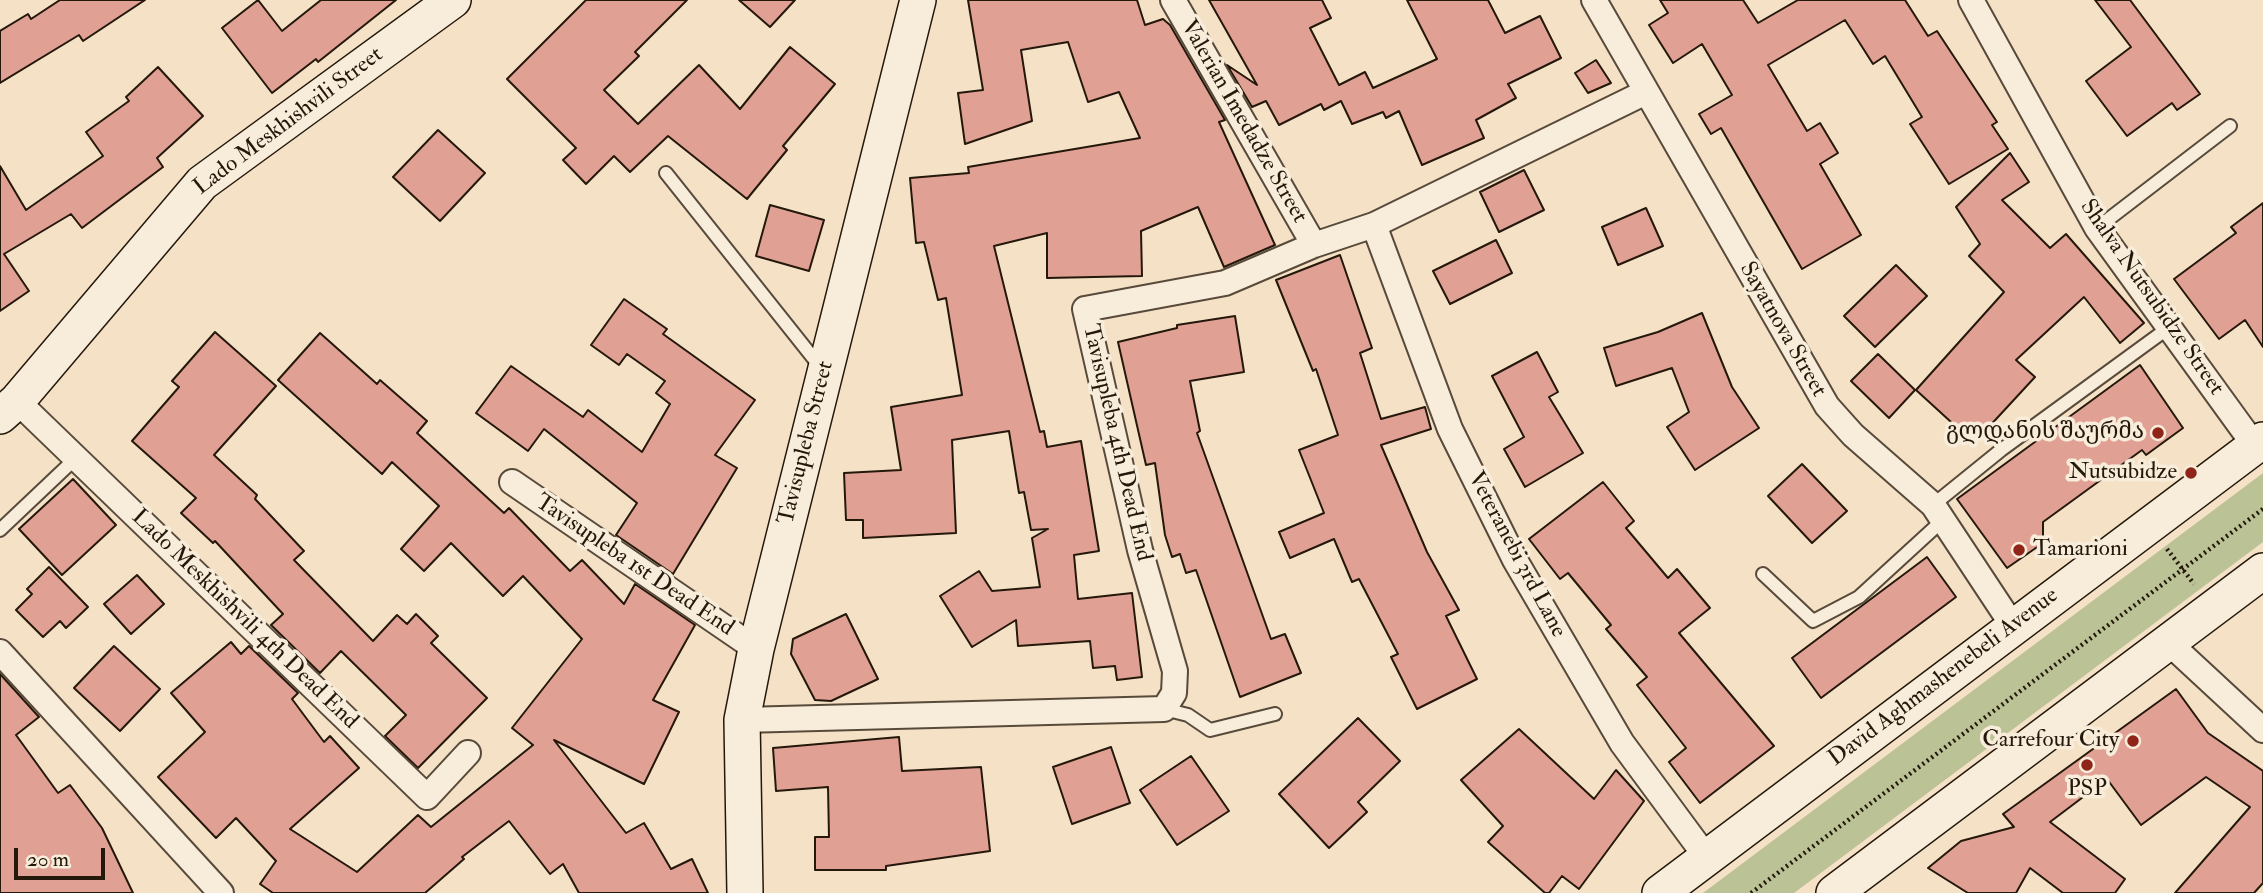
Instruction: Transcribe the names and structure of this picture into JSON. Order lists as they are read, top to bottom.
{
  "streets": {
    "street": [
      "Lado Meskhishvili Street",
      "Valerian Imedadze Street",
      "Shalva Nutsubidze Street",
      "Sayatnova Street",
      "Tavisupleba Street",
      "Tavisupleba 4th Dead End",
      "Veteranebi 3rd Lane",
      "Tavisupleba 1st Dead End",
      "Lado Meskhishvili 4th Dead End",
      "David Aghmashenebeli Avenue"
    ]
  },
  "crossings": [
    ["Lado Meskhishvili Street", "Lado Meskhishvili 4th Dead End"],
    ["Valerian Imedadze Street", "Tavisupleba 4th Dead End"],
    ["Shalva Nutsubidze Street", "David Aghmashenebeli Avenue"],
    ["Sayatnova Street", "Tavisupleba 4th Dead End"],
    ["Sayatnova Street", "David Aghmashenebeli Avenue"],
    ["Tavisupleba Street", "Tavisupleba 1st Dead End"],
    ["Tavisupleba 4th Dead End", "Veteranebi 3rd Lane"],
    ["Veteranebi 3rd Lane", "David Aghmashenebeli Avenue"]
  ],
  "places": [
    "გლდანის შაურმა",
    "Nutsubidze",
    "Tamarioni",
    "Carrefour City",
    "PSP"
  ],
  "scale_bar": "20 m"
}
